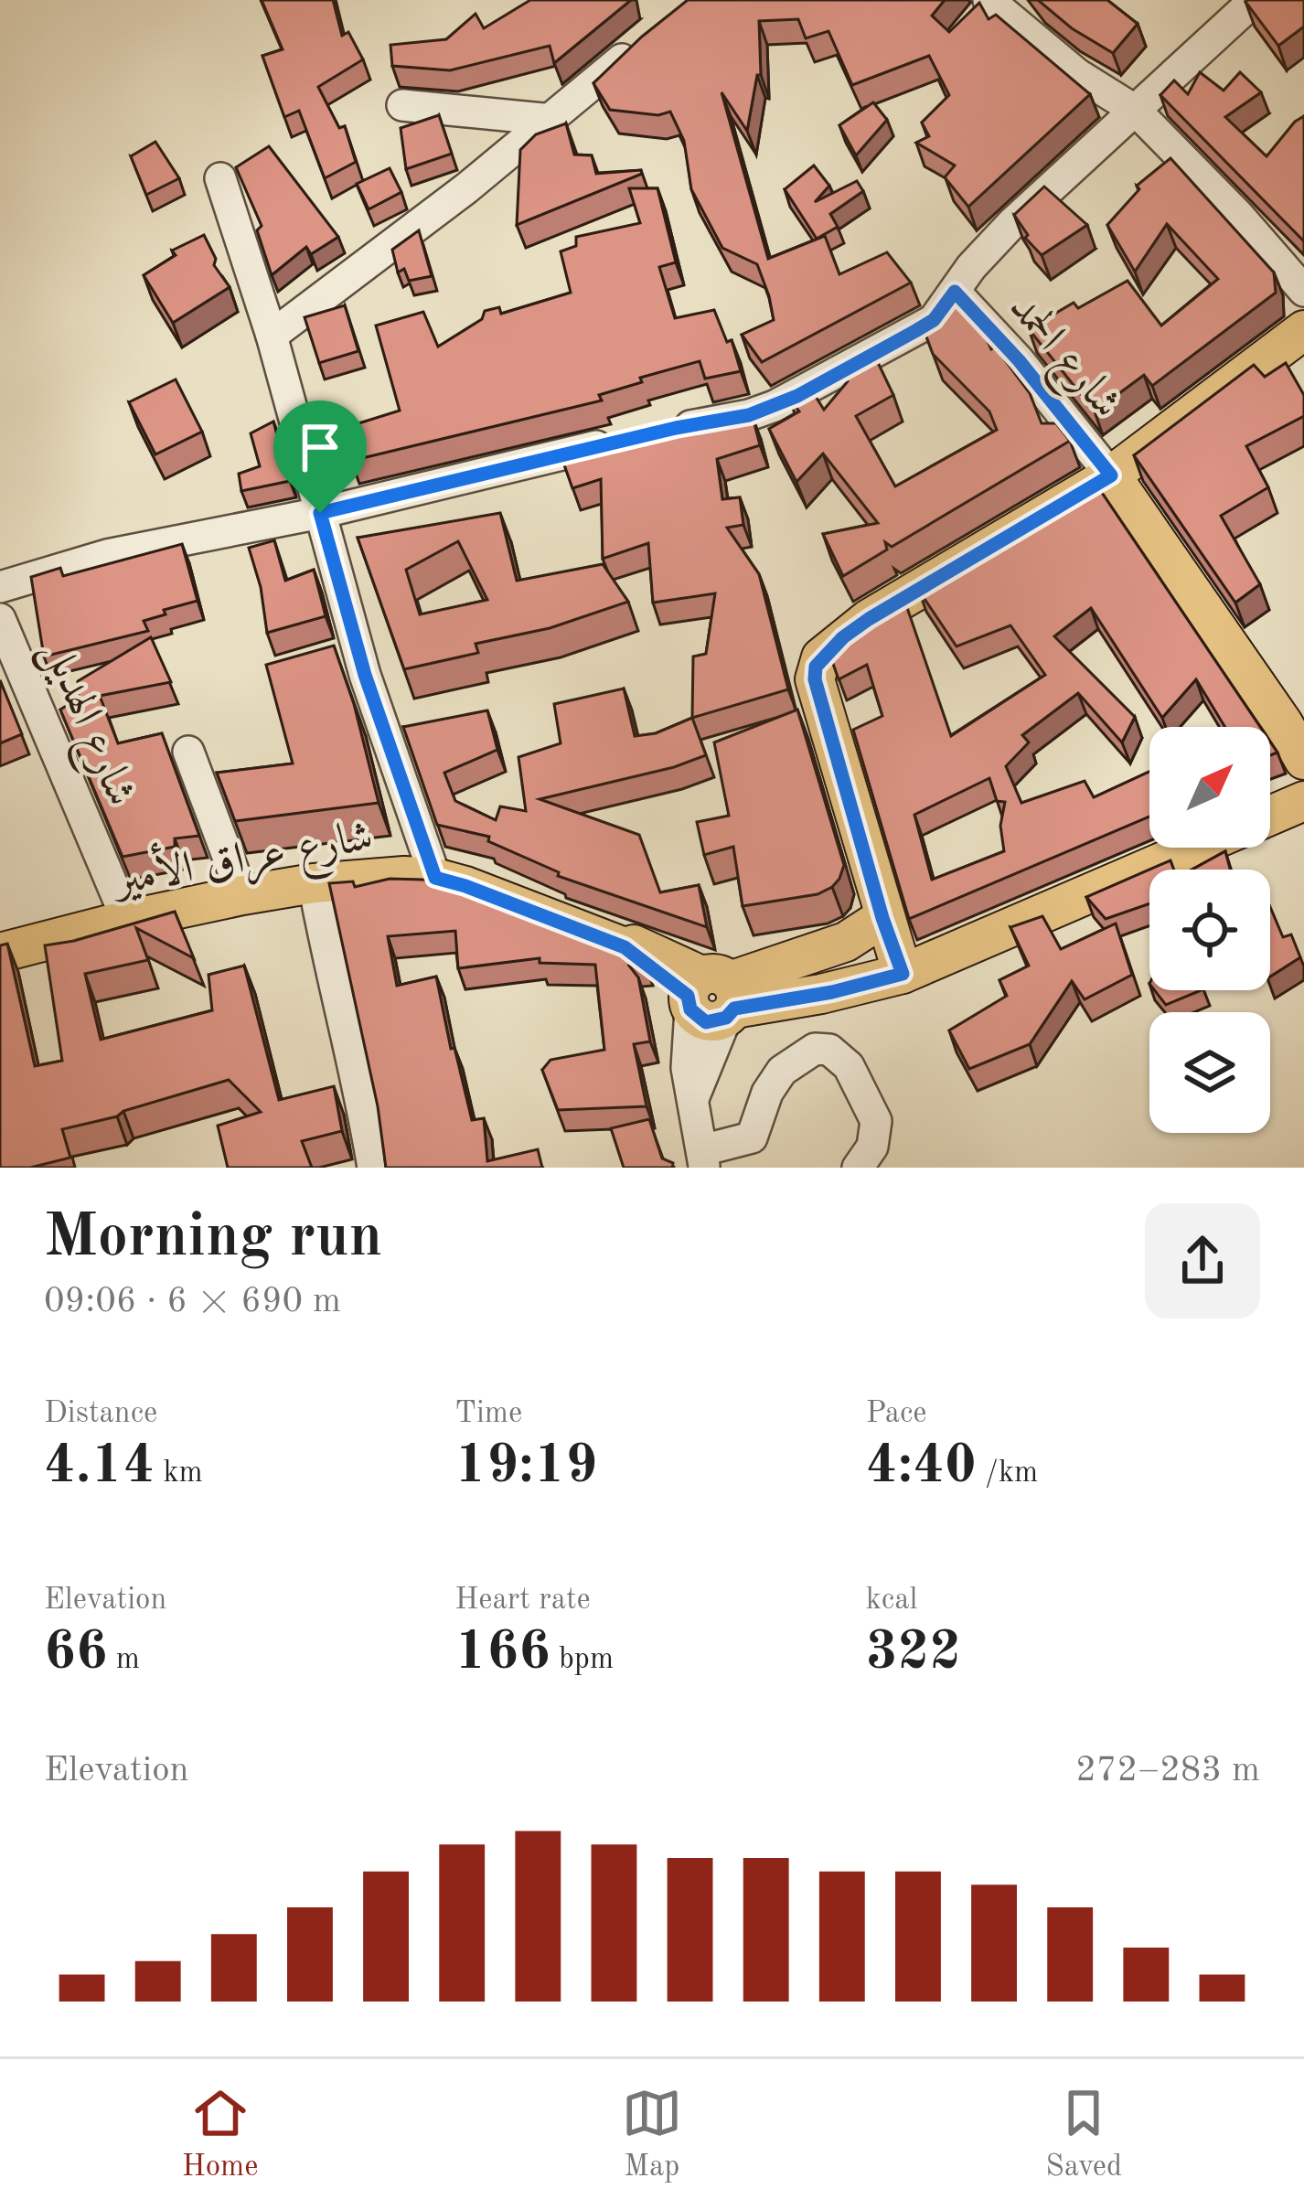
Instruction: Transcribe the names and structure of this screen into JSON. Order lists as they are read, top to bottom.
{
  "streets": {
    "main road": ["شارع عراق الأمير"],
    "street": ["شارع الحمد", "شارع الهديل"]
  },
  "crossings": [
    ["شارع الهديل", "شارع عراق الأمير"]
  ],
  "north": "top right",
  "page": {
    "heading": ["Morning run", "09:06 · 6 × 690 m"],
    "stats": [
      ["Distance", "4.14 km"],
      ["Time", "19:19"],
      ["Pace", "4:40 /km"],
      ["Elevation", "66 m"],
      ["Heart rate", "166 bpm"],
      ["kcal", "322"]
    ],
    "chart": ["Elevation", "272–283 m"],
    "tabs": ["Home", "Map", "Saved"]
  }
}
